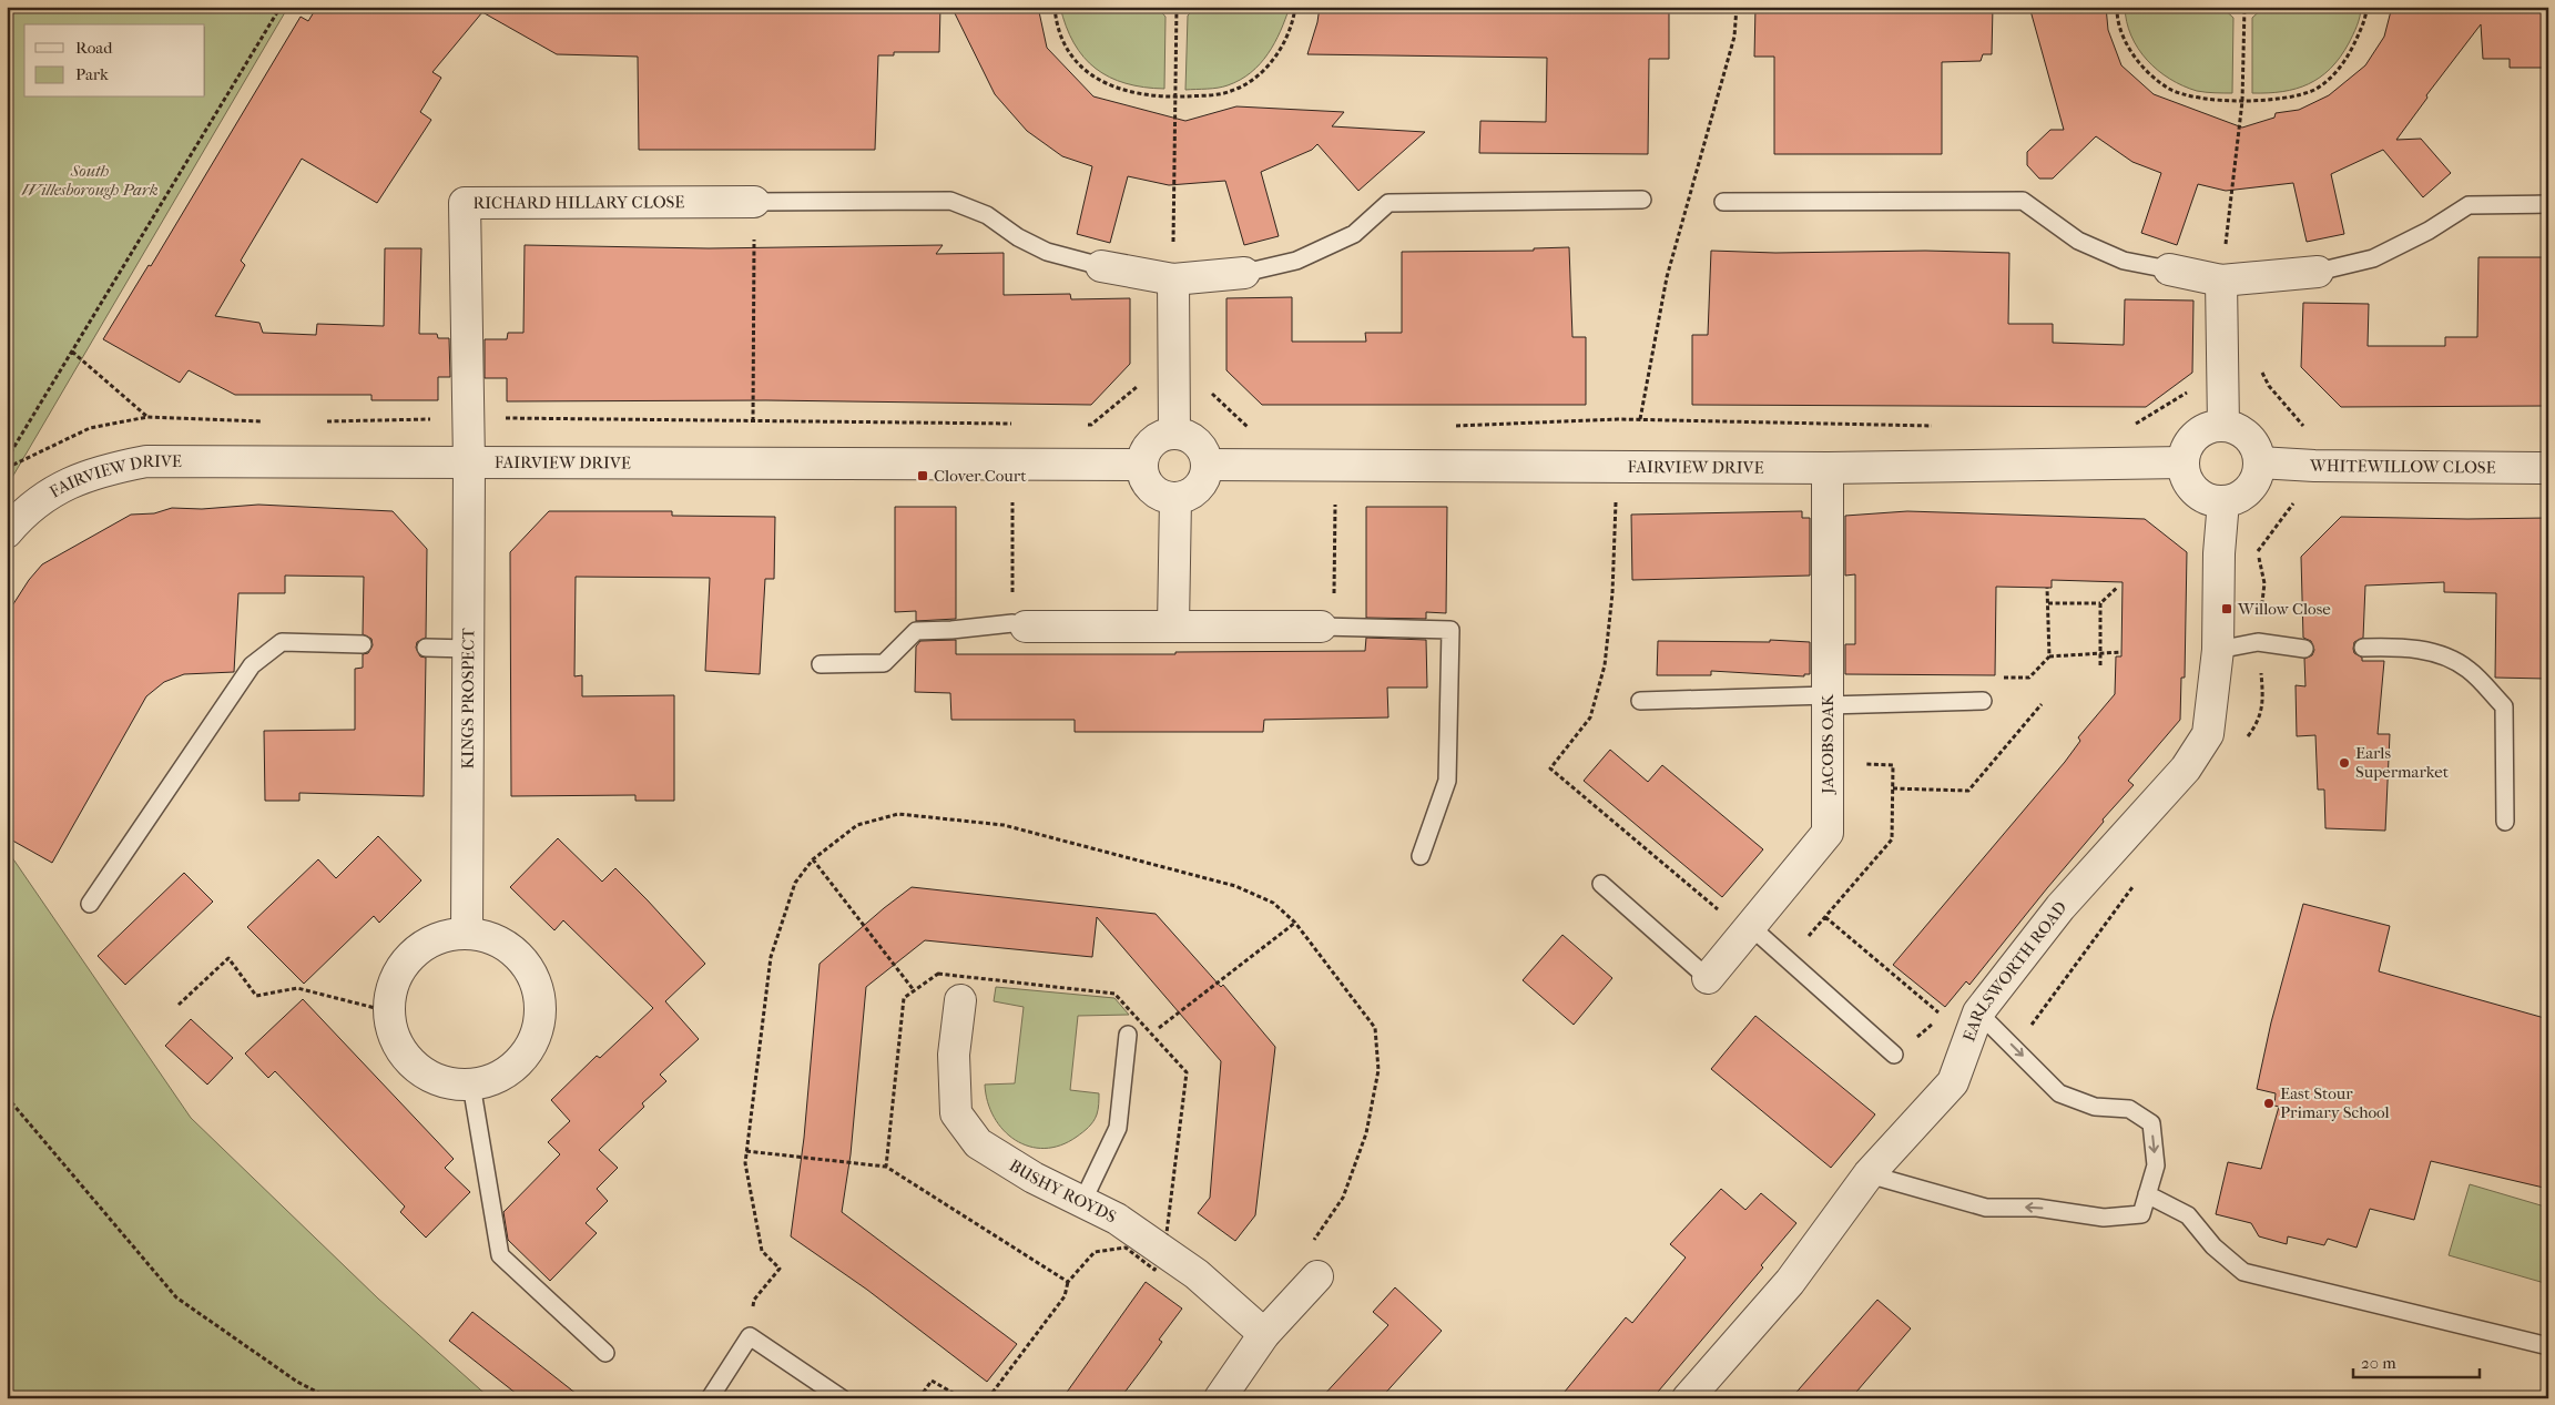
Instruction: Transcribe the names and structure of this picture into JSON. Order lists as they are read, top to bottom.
{
  "streets": {
    "street": [
      "RICHARD HILLARY CLOSE",
      "FAIRVIEW DRIVE",
      "WHITEWILLOW CLOSE",
      "KINGS PROSPECT",
      "JACOBS OAK",
      "EARLSWORTH ROAD",
      "BUSHY ROYDS"
    ]
  },
  "crossings": [
    ["RICHARD HILLARY CLOSE", "FAIRVIEW DRIVE"],
    ["RICHARD HILLARY CLOSE", "KINGS PROSPECT"],
    ["FAIRVIEW DRIVE", "WHITEWILLOW CLOSE"],
    ["FAIRVIEW DRIVE", "KINGS PROSPECT"],
    ["FAIRVIEW DRIVE", "JACOBS OAK"],
    ["FAIRVIEW DRIVE", "EARLSWORTH ROAD"],
    ["WHITEWILLOW CLOSE", "EARLSWORTH ROAD"]
  ],
  "parks": ["South Willesborough Park"],
  "places": {
    "transit": ["Clover Court", "Willow Close"],
    "other": ["Earls Supermarket", "East Stour Primary School"]
  },
  "legend": ["Road", "Park"],
  "scale_bar": "20 m"
}
